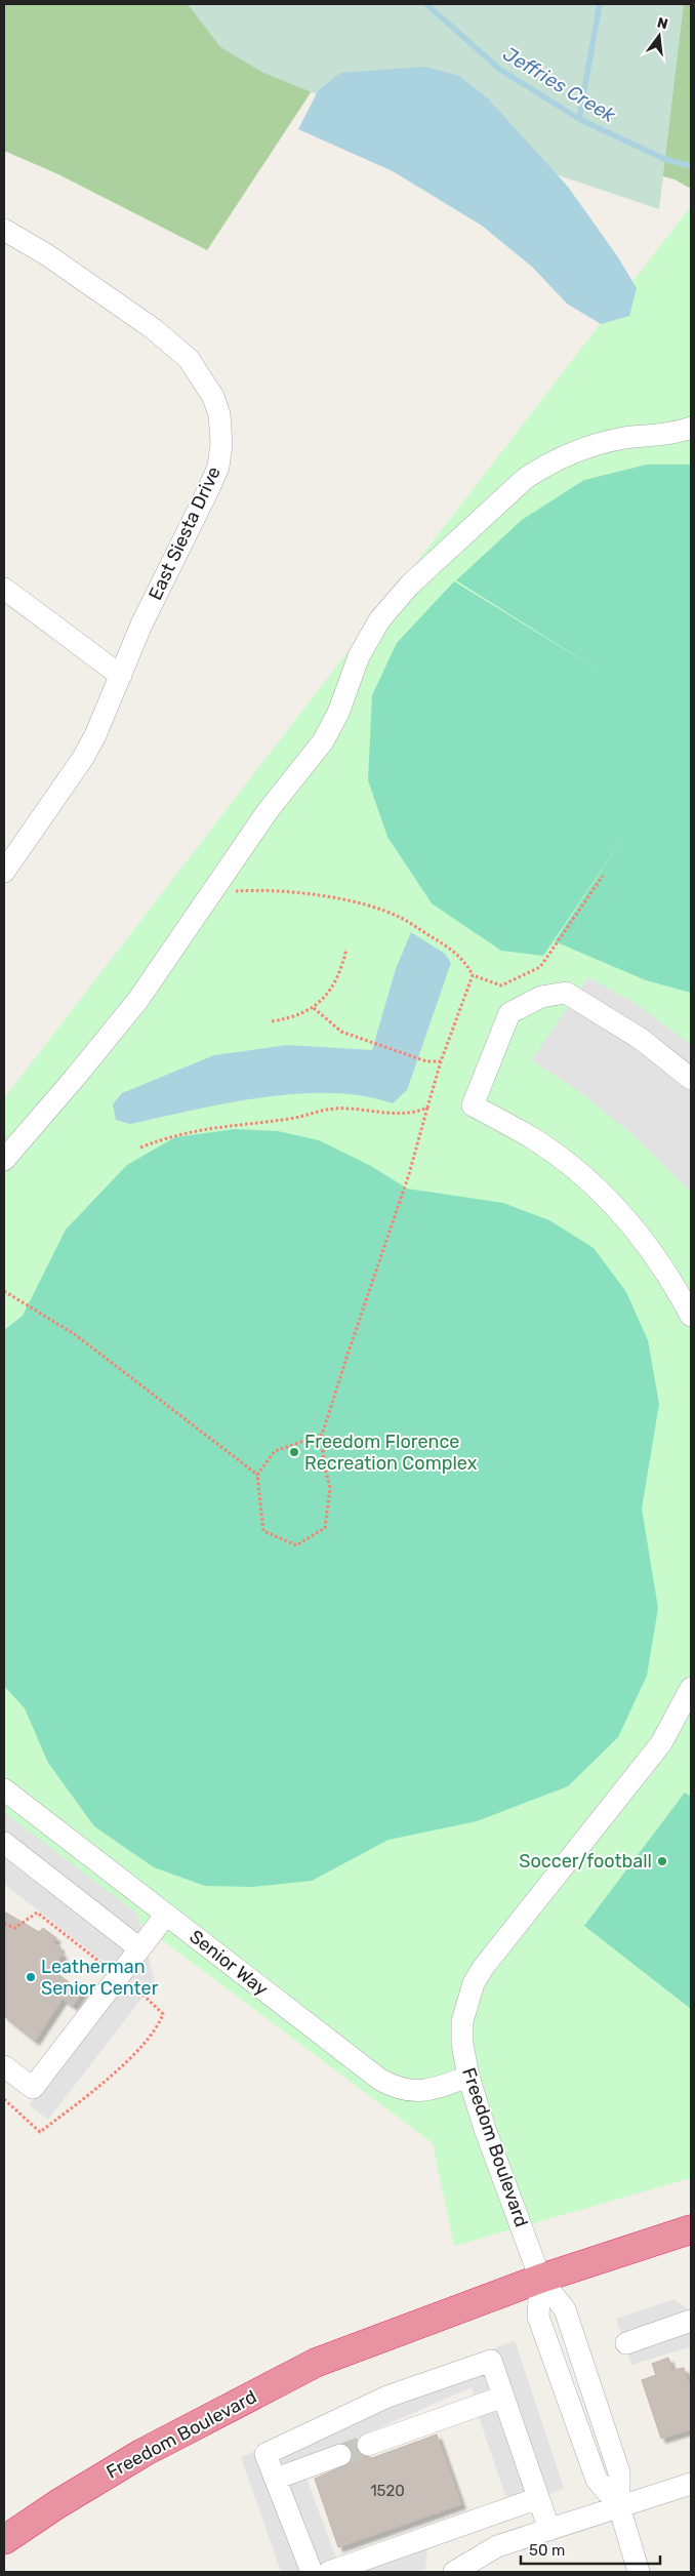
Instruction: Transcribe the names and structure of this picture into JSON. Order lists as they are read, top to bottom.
{
  "streets": {
    "highway": ["Freedom Boulevard"],
    "street": ["East Siesta Drive", "Senior Way"]
  },
  "crossings": [
    ["Senior Way", "Freedom Boulevard"]
  ],
  "water": ["Jeffries Creek"],
  "places": ["Freedom Florence Recreation Complex", "Soccer/football", "Leatherman Senior Center"],
  "house_numbers": ["1520"],
  "scale_bar": "50 m",
  "north": "top"
}
